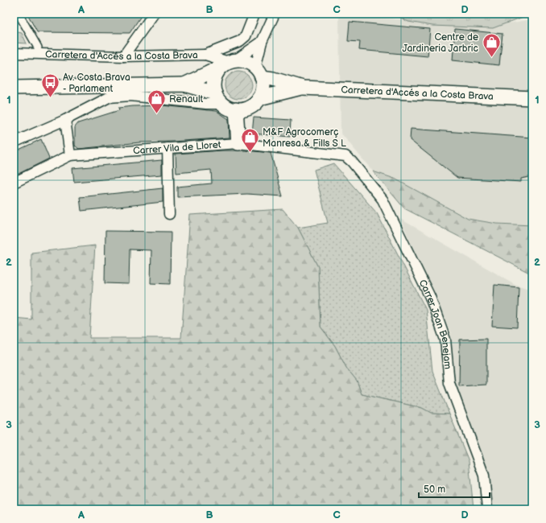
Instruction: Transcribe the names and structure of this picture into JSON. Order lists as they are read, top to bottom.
{
  "streets": {
    "main road": ["Carretera d'Accés a la Costa Brava"],
    "street": ["Carrer Vila de Lloret", "Carrer Joan Benejam"]
  },
  "crossings": [
    ["Carrer Vila de Lloret", "Carrer Joan Benejam"]
  ],
  "places": {
    "shop": ["Centre de Jardineria Jarbric", "Renault", "M&F Agrocomerç Manresa & Fills S L"],
    "bus stop": ["Av. Costa Brava - Parlament"]
  },
  "scale_bar": "50 m",
  "grid": {
    "columns": [
      "A",
      "B",
      "C",
      "D"
    ],
    "rows": ["1", "2", "3"]
  }
}
